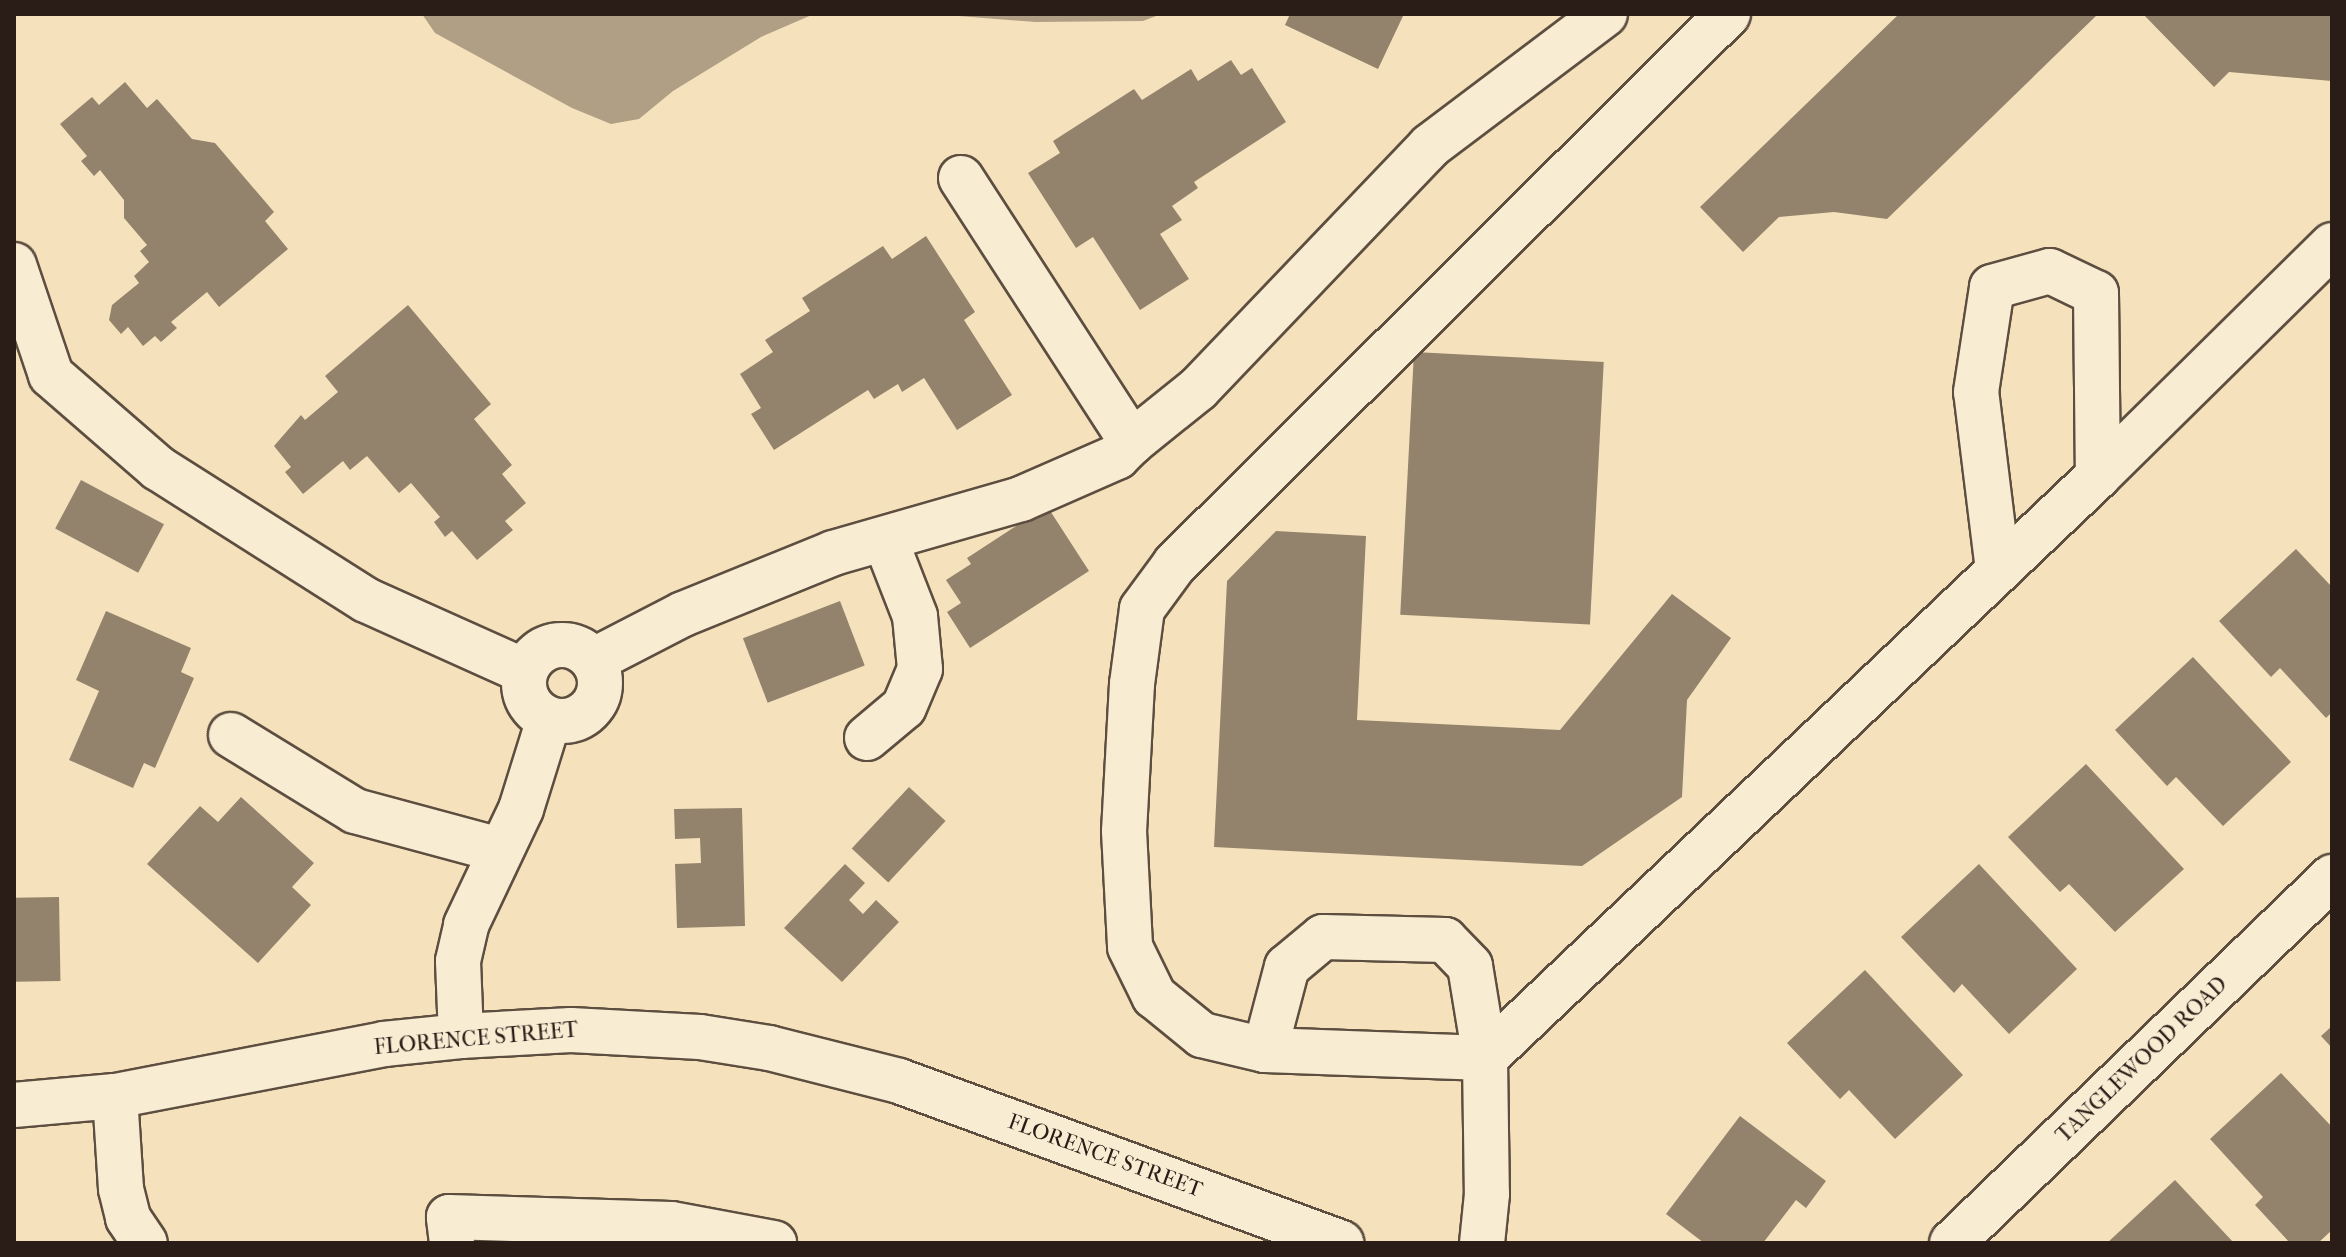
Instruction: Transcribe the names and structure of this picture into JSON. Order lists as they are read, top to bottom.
{
  "streets": {
    "street": ["FLORENCE STREET", "TANGLEWOOD ROAD"]
  }
}
